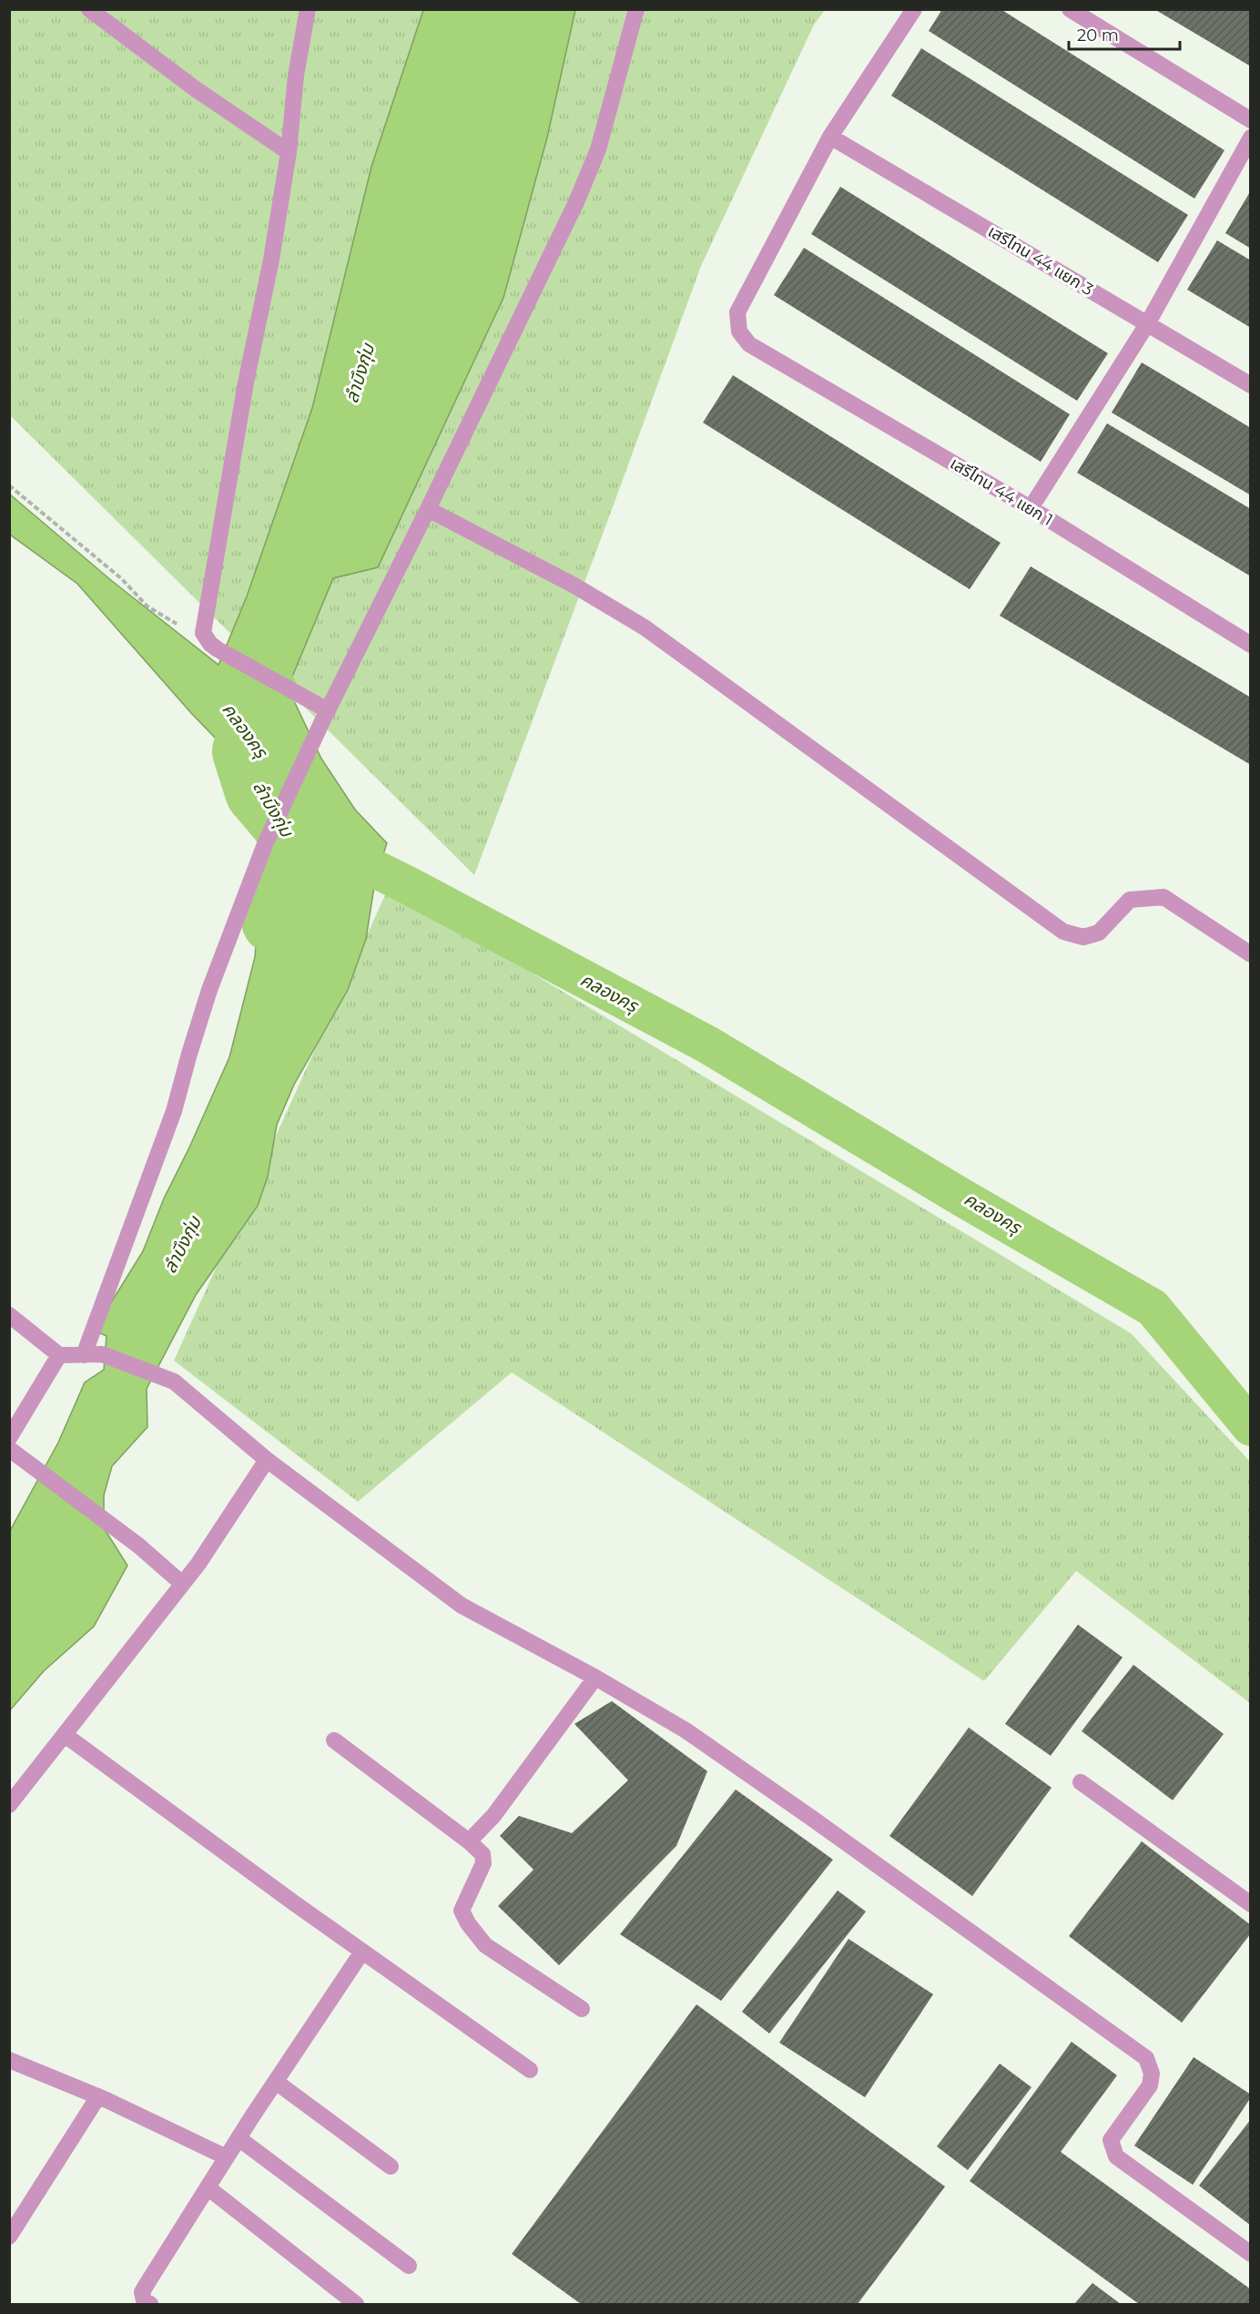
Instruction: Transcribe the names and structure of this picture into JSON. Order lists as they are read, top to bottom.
{
  "streets": {
    "street": ["เสรีไทน 44 แยก 3", "เสรีไทน 44 แยก 1"]
  },
  "crossings": [
    ["เสรีไทน 44 แยก 3", "เสรีไทน 44 แยก 1"]
  ],
  "water": ["ลำบึงกุ่ม", "คลองครุ"],
  "scale_bar": "20 m"
}
